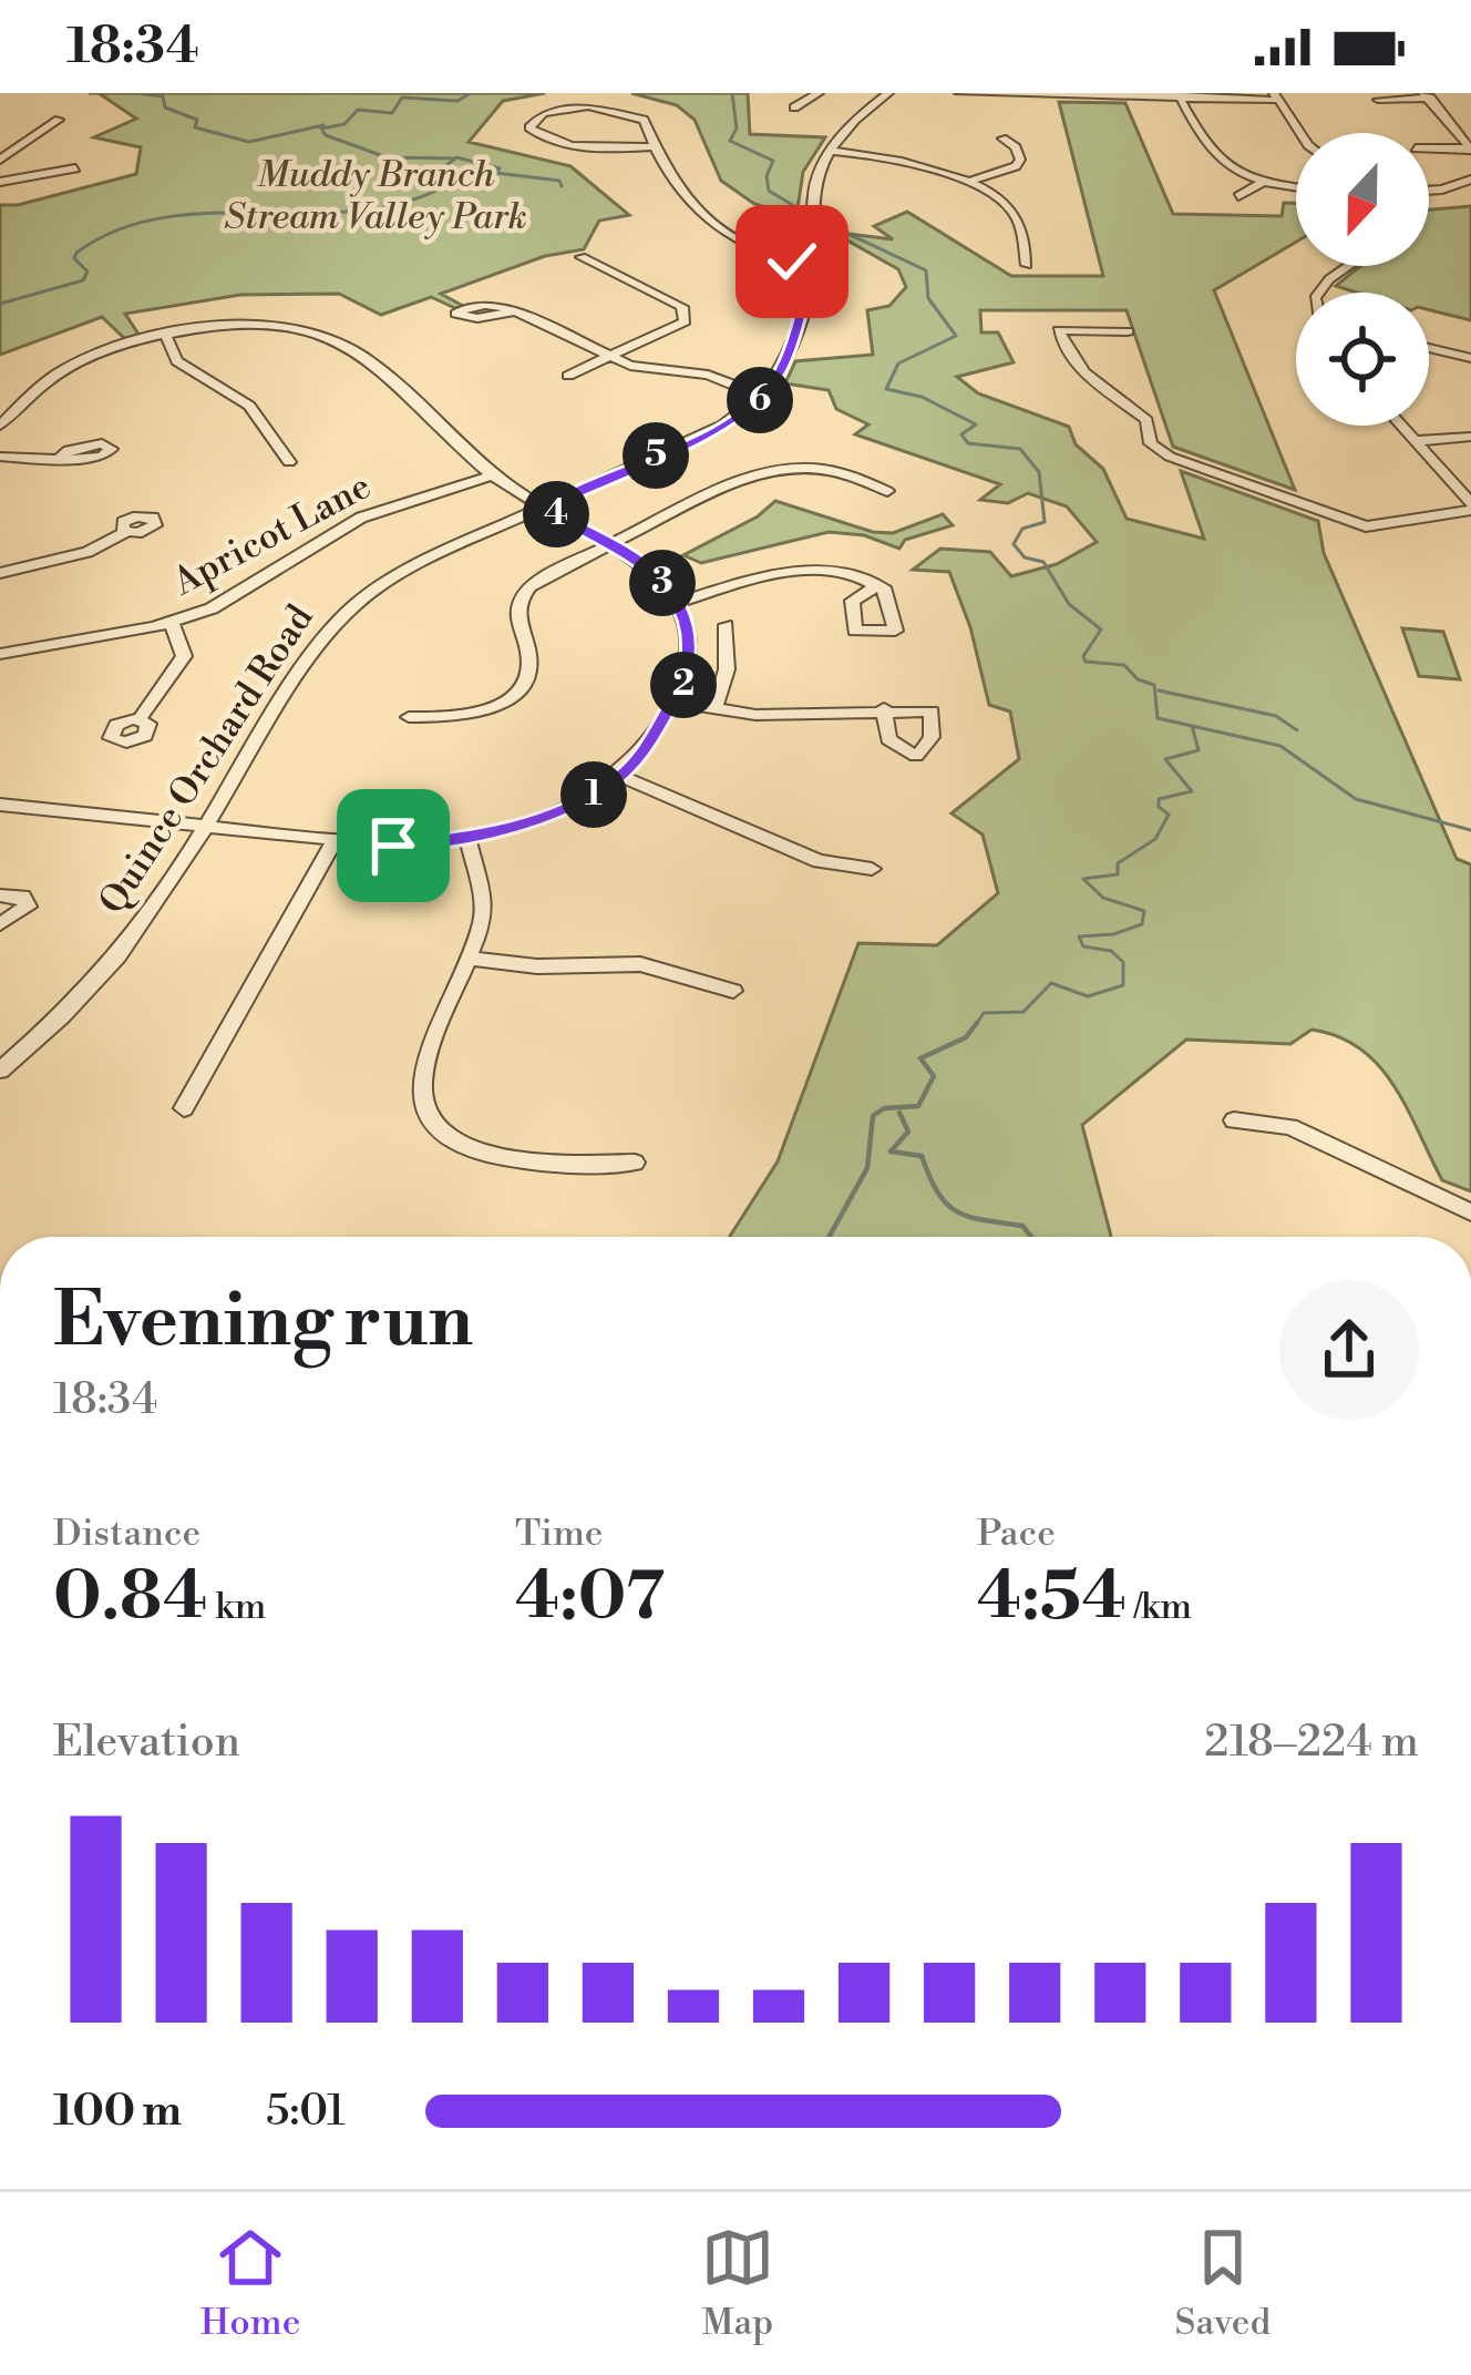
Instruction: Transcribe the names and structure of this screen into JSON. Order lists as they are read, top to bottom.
{
  "streets": {
    "street": ["Apricot Lane", "Quince Orchard Road"]
  },
  "parks": ["Muddy Branch Stream Valley Park"],
  "north": "bottom",
  "page": {
    "status": "18:34",
    "pins": [
      "6",
      "5",
      "4",
      "3",
      "2",
      "1"
    ],
    "heading": ["Evening run", "18:34"],
    "stats": [
      ["Distance", "0.84 km"],
      ["Time", "4:07"],
      ["Pace", "4:54 /km"]
    ],
    "chart": ["Elevation", "218–224 m"],
    "list": [
      {
        "name": "100 m",
        "note": "5:01"
      }
    ],
    "tabs": ["Home", "Map", "Saved"]
  }
}
